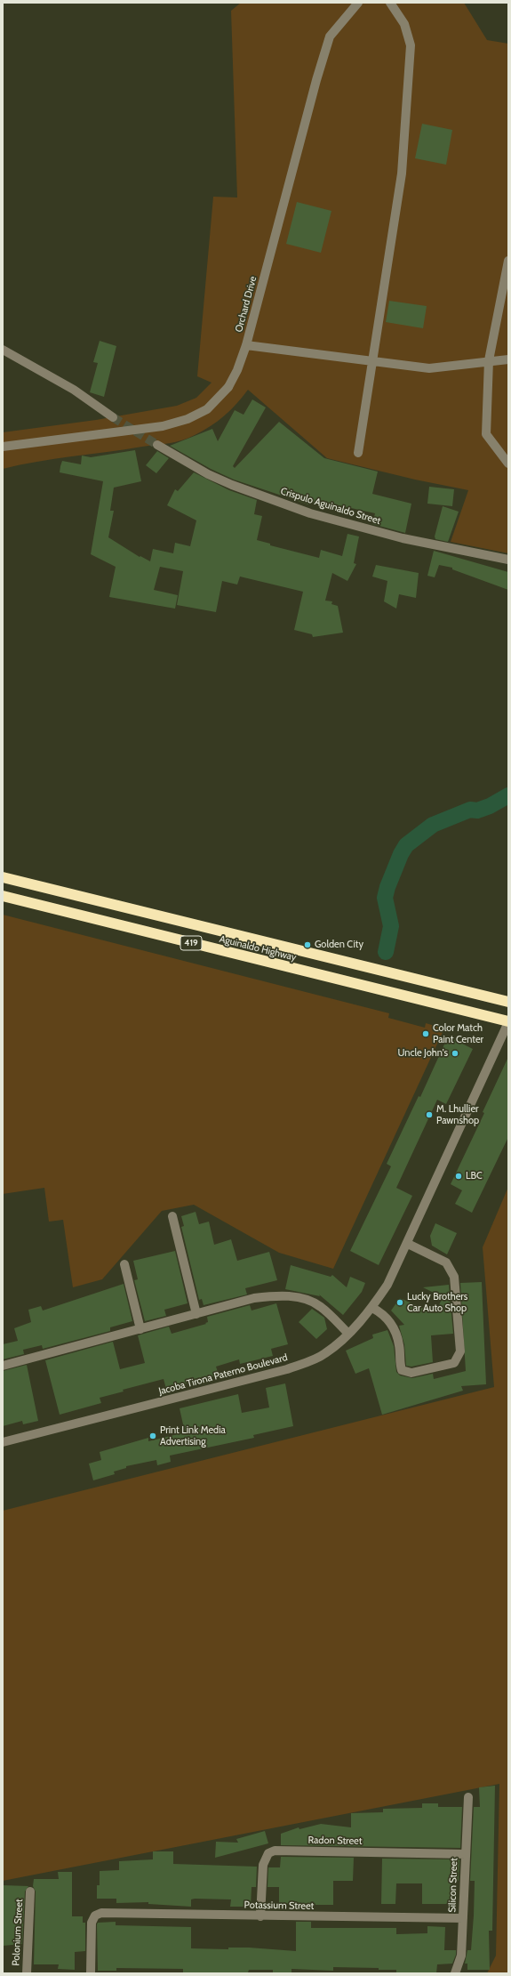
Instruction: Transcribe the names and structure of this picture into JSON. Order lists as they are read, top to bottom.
{
  "streets": {
    "highway": ["419", "Aguinaldo Highway"],
    "street": [
      "Orchard Drive",
      "Crispulo Aguinaldo Street",
      "Jacoba Tirona Paterno Boulevard",
      "Radon Street",
      "Silicon Street",
      "Potassium Street",
      "Polonium Street"
    ]
  },
  "crossings": [
    ["Aguinaldo Highway", "Jacoba Tirona Paterno Boulevard"],
    ["Radon Street", "Silicon Street"],
    ["Radon Street", "Potassium Street"],
    ["Silicon Street", "Potassium Street"]
  ],
  "places": [
    "Golden City",
    "Color Match Paint Center",
    "Uncle John's",
    "M. Lhullier Pawnshop",
    "LBC",
    "Lucky Brothers Car Auto Shop",
    "Print Link Media Advertising"
  ]
}
